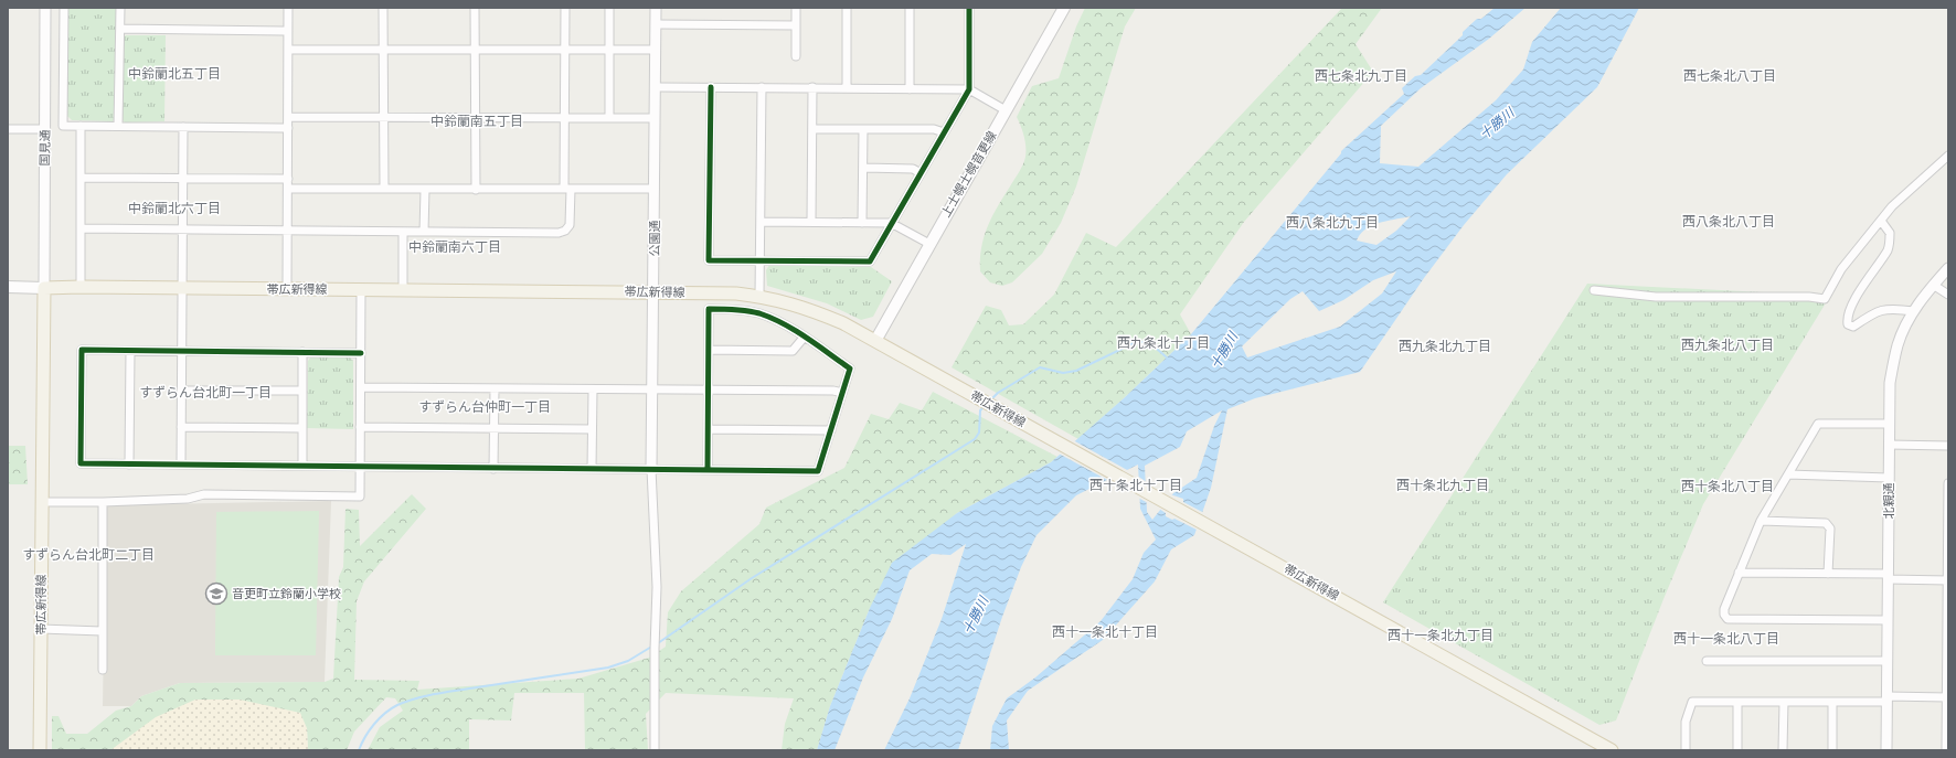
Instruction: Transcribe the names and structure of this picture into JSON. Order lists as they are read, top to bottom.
{
  "streets": {
    "main road": ["上士幌士幌音更線", "帯広新得線"],
    "street": ["国見通", "公園通", "北親通"]
  },
  "crossings": [
    ["国見通", "帯広新得線"],
    ["上士幌士幌音更線", "帯広新得線"],
    ["公園通", "帯広新得線"]
  ],
  "districts": [
    "中鈴蘭北五丁目",
    "西七条北九丁目",
    "西七条北八丁目",
    "中鈴蘭南五丁目",
    "中鈴蘭北六丁目",
    "西八条北八丁目",
    "西八条北九丁目",
    "中鈴蘭南六丁目",
    "西九条北十丁目",
    "西九条北八丁目",
    "西九条北九丁目",
    "すずらん台北町一丁目",
    "すずらん台仲町一丁目",
    "西十条北十丁目",
    "西十条北九丁目",
    "西十条北八丁目",
    "すずらん台北町二丁目",
    "西十一条北十丁目",
    "西十一条北九丁目",
    "西十一条北八丁目"
  ],
  "water": ["十勝川"],
  "places": {
    "school or university": ["音更町立鈴蘭小学校"]
  }
}
